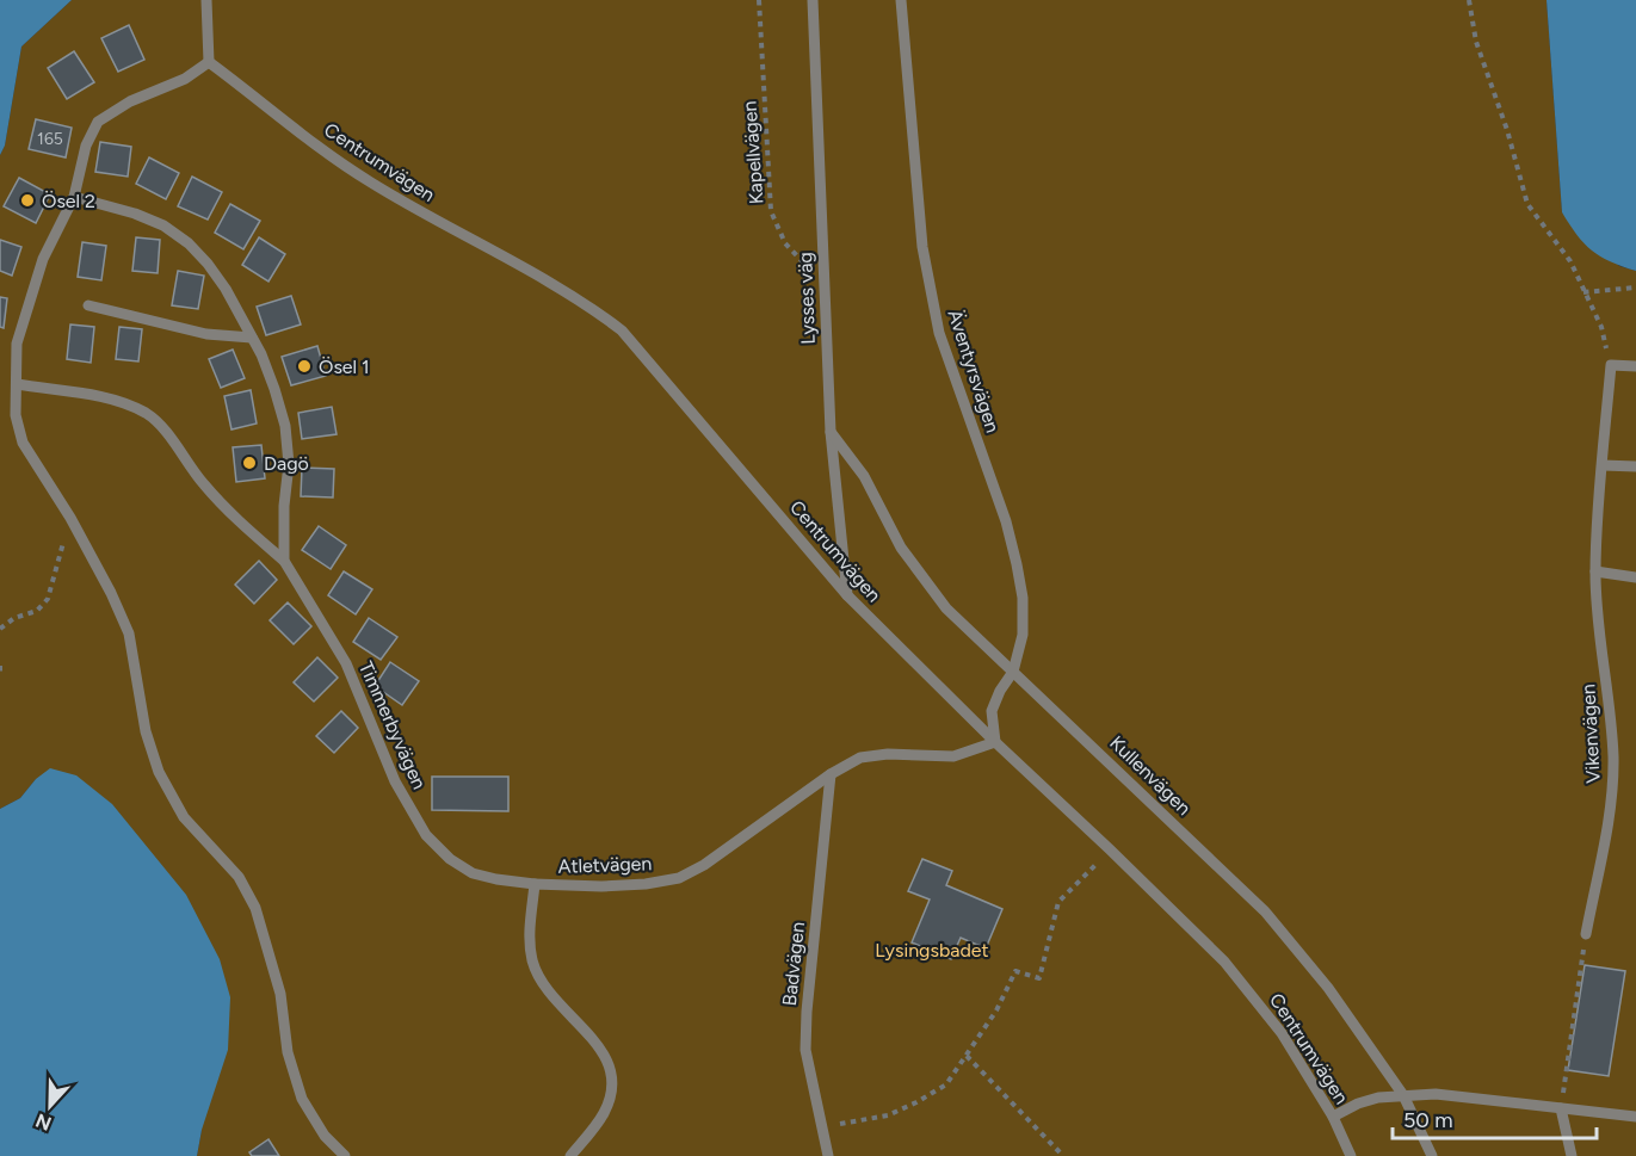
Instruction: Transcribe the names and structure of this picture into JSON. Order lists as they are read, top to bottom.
{
  "streets": {
    "lane": [
      "Centrumvägen",
      "Lysses väg",
      "Äventyrsvägen",
      "Timmerbyvägen",
      "Vikenvägen",
      "Kullenvägen",
      "Atletvägen",
      "Badvägen"
    ],
    "path": ["Kapellvägen"]
  },
  "crossings": [
    ["Kapellvägen", "Lysses väg"],
    ["Centrumvägen", "Lysses väg"],
    ["Centrumvägen", "Äventyrsvägen"],
    ["Centrumvägen", "Atletvägen"],
    ["Lysses väg", "Kullenvägen"],
    ["Äventyrsvägen", "Kullenvägen"],
    ["Äventyrsvägen", "Atletvägen"],
    ["Timmerbyvägen", "Atletvägen"],
    ["Atletvägen", "Badvägen"]
  ],
  "parks": ["Lysingsbadet"],
  "places": ["Ösel 2", "Ösel 1", "Dagö"],
  "house_numbers": ["165"],
  "scale_bar": "50 m",
  "north": "bottom"
}
